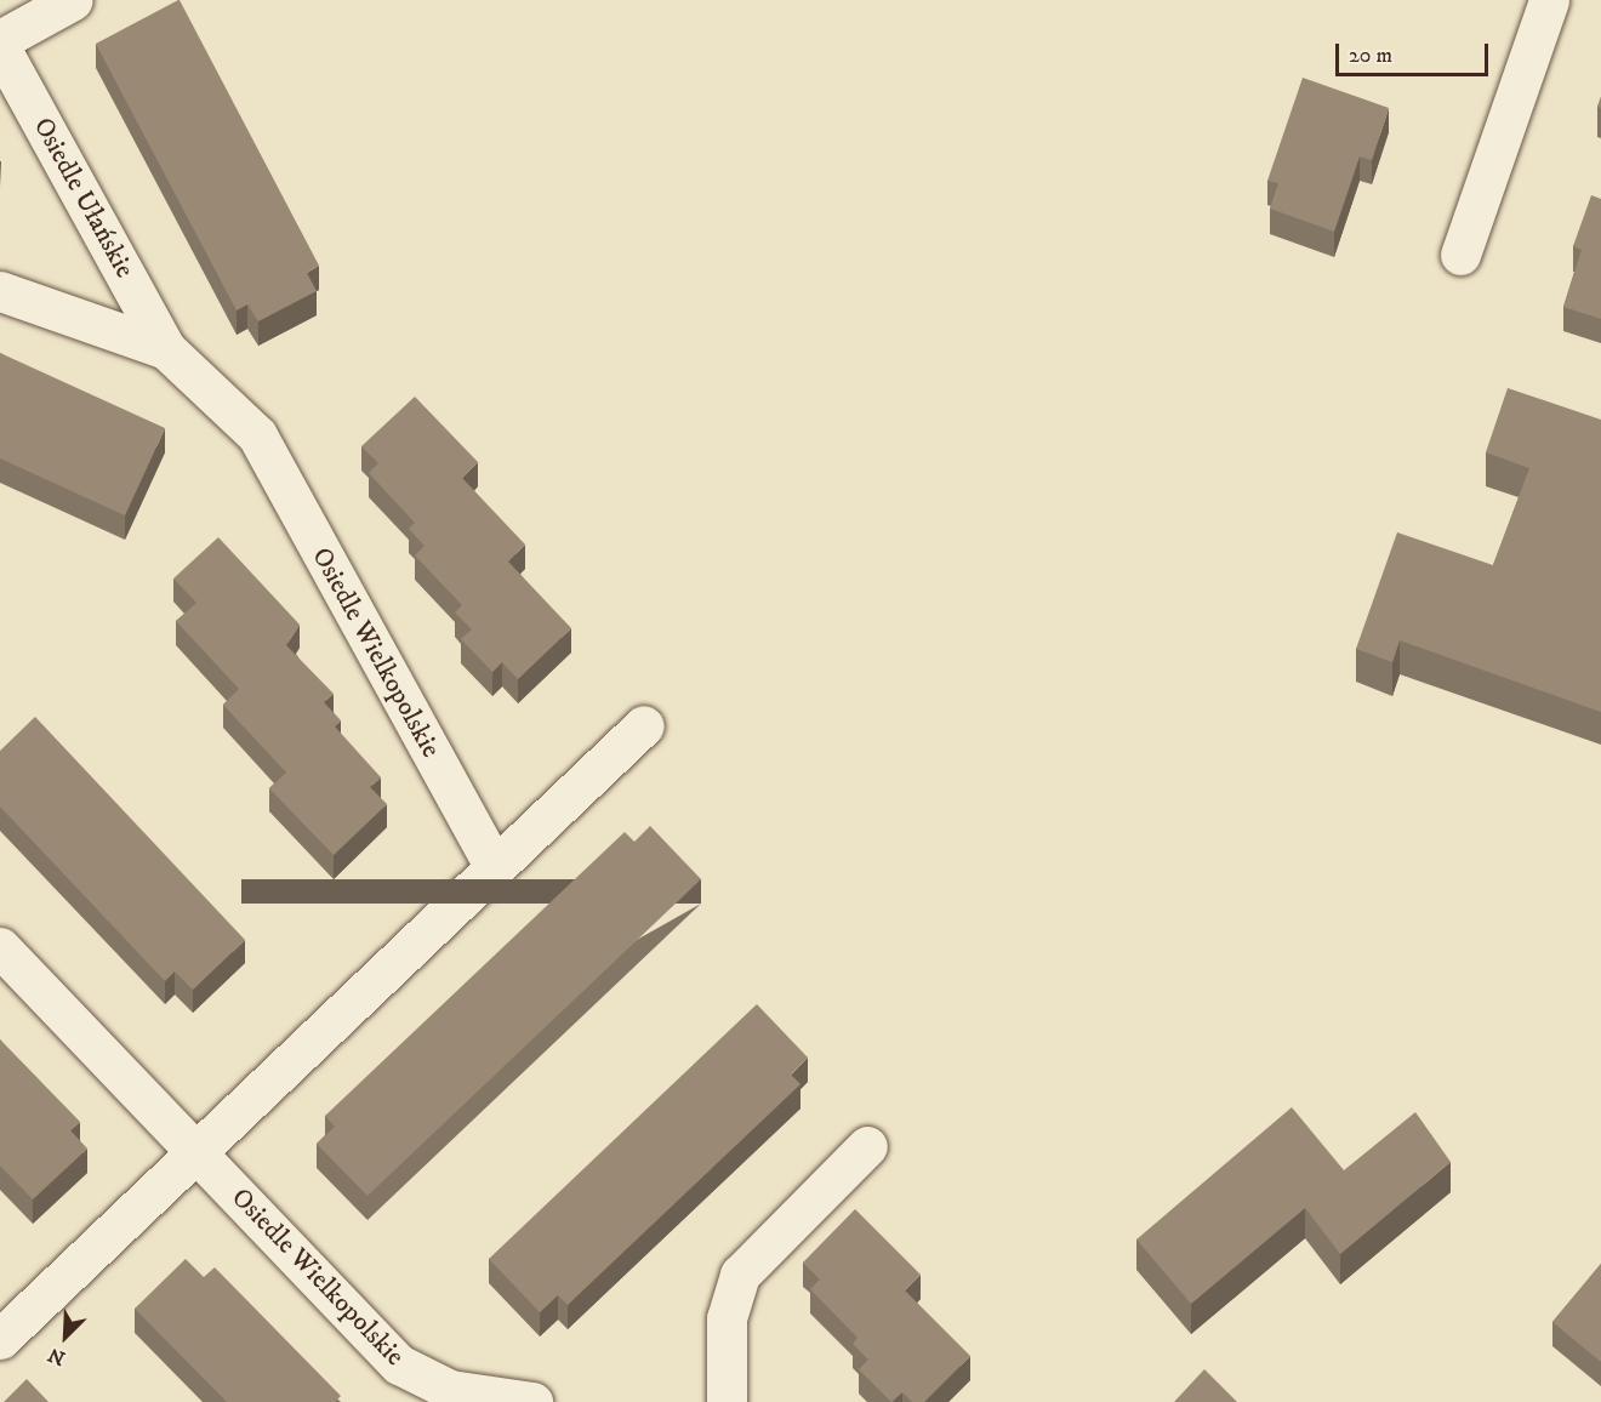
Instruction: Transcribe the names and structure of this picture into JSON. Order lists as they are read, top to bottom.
{
  "streets": {
    "street": ["Osiedle Ułańskie", "Osiedle Wielkopolskie"]
  },
  "crossings": [
    ["Osiedle Ułańskie", "Osiedle Wielkopolskie"]
  ],
  "scale_bar": "20 m",
  "north": "bottom left"
}
